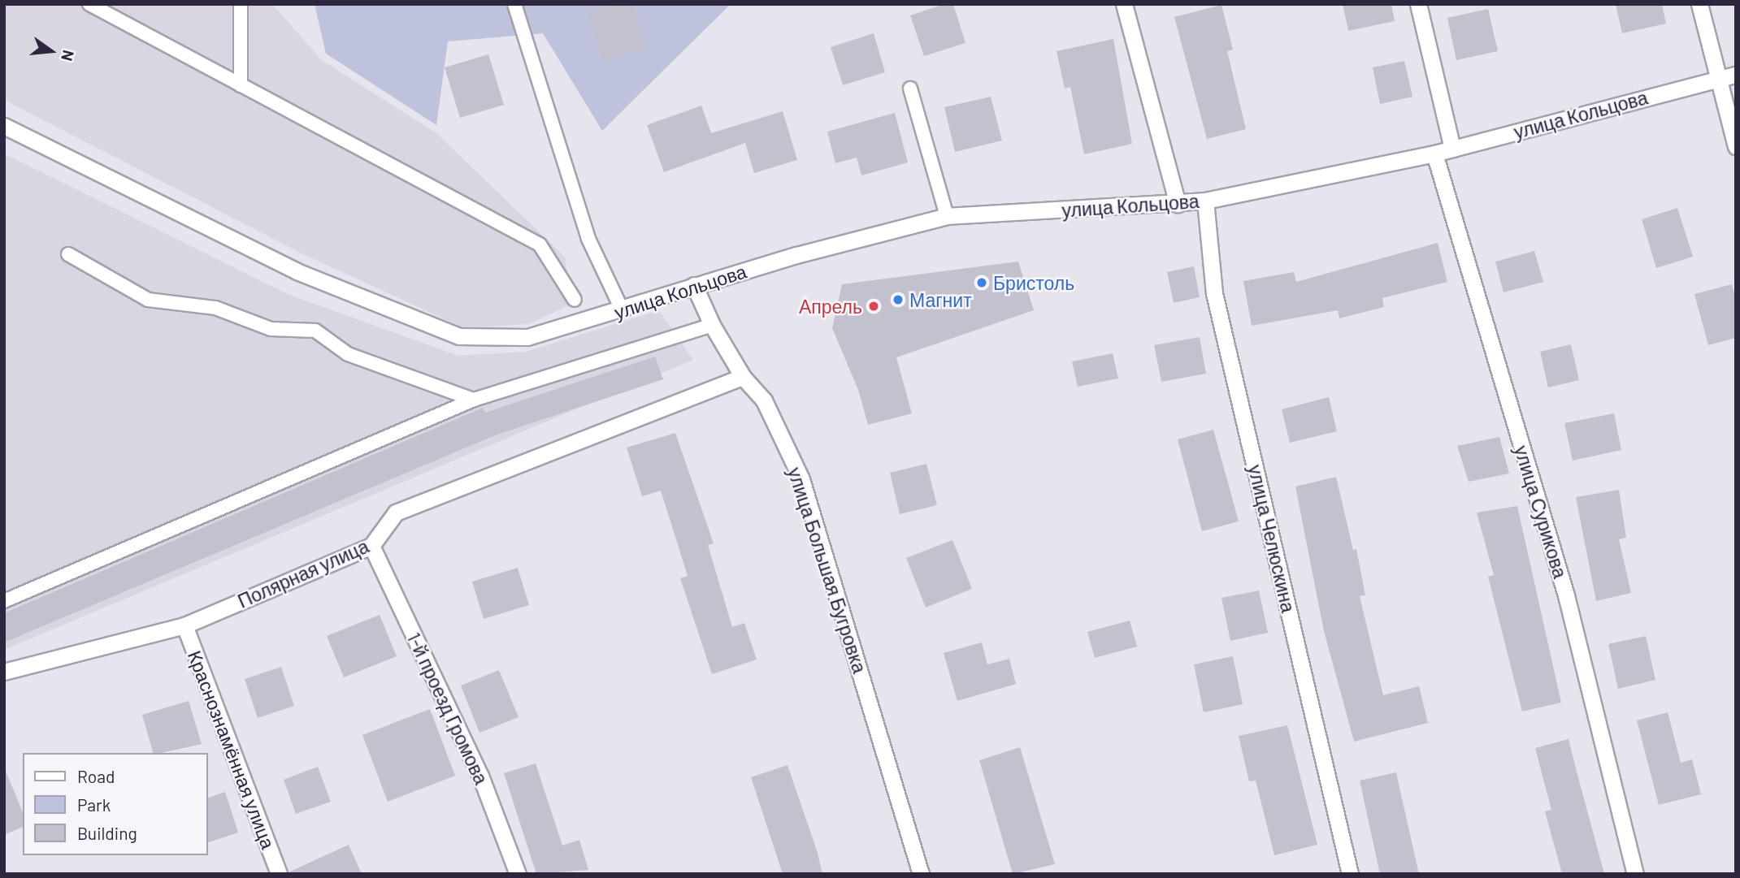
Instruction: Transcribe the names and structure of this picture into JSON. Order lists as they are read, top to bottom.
{
  "streets": {
    "street": [
      "улица Кольцова",
      "улица Сурикова",
      "улица Челюскина",
      "улица Большая Бугровка",
      "Полярная улица",
      "1-й проезд Громова",
      "Краснознамённая улица"
    ]
  },
  "crossings": [
    ["улица Кольцова", "улица Сурикова"],
    ["улица Кольцова", "улица Челюскина"],
    ["улица Кольцова", "улица Большая Бугровка"],
    ["улица Большая Бугровка", "Полярная улица"],
    ["Полярная улица", "1-й проезд Громова"],
    ["Полярная улица", "Краснознамённая улица"]
  ],
  "places": ["Бристоль", "Магнит", "Апрель"],
  "legend": ["Road", "Park", "Building"],
  "north": "right"
}
